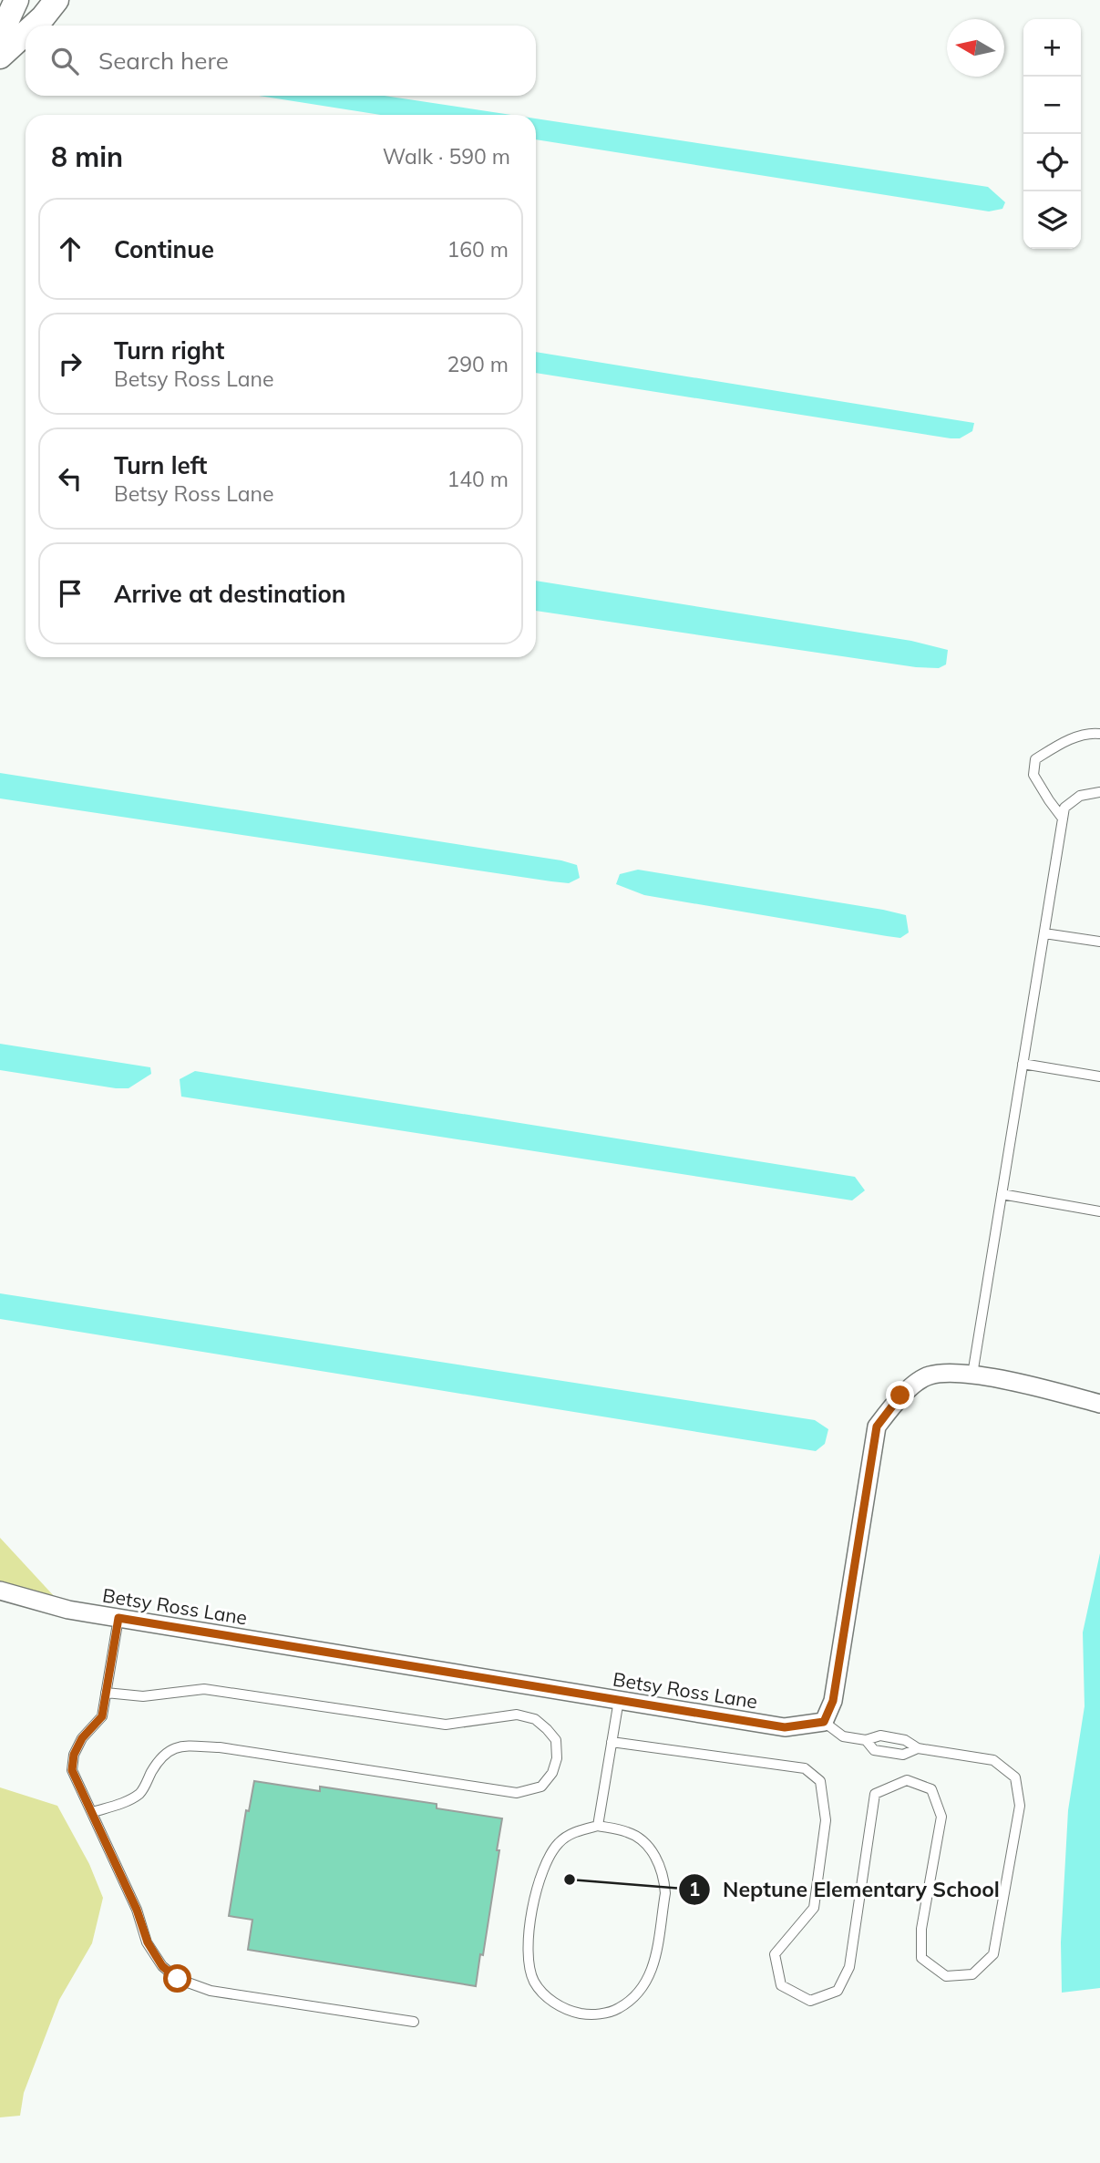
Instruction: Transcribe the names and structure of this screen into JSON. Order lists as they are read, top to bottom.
{
  "streets": {
    "street": ["Betsy Ross Lane"]
  },
  "places": ["Neptune Elementary School"],
  "north": "left",
  "page": {
    "map_buttons": ["+", "−"],
    "search": "Search here",
    "heading": ["8 min", "Walk · 590 m"],
    "list": [
      ["Continue", "160 m"],
      ["Turn right", "Betsy Ross Lane", "290 m"],
      ["Turn left", "Betsy Ross Lane", "140 m"],
      "Arrive at destination"
    ]
  }
}
